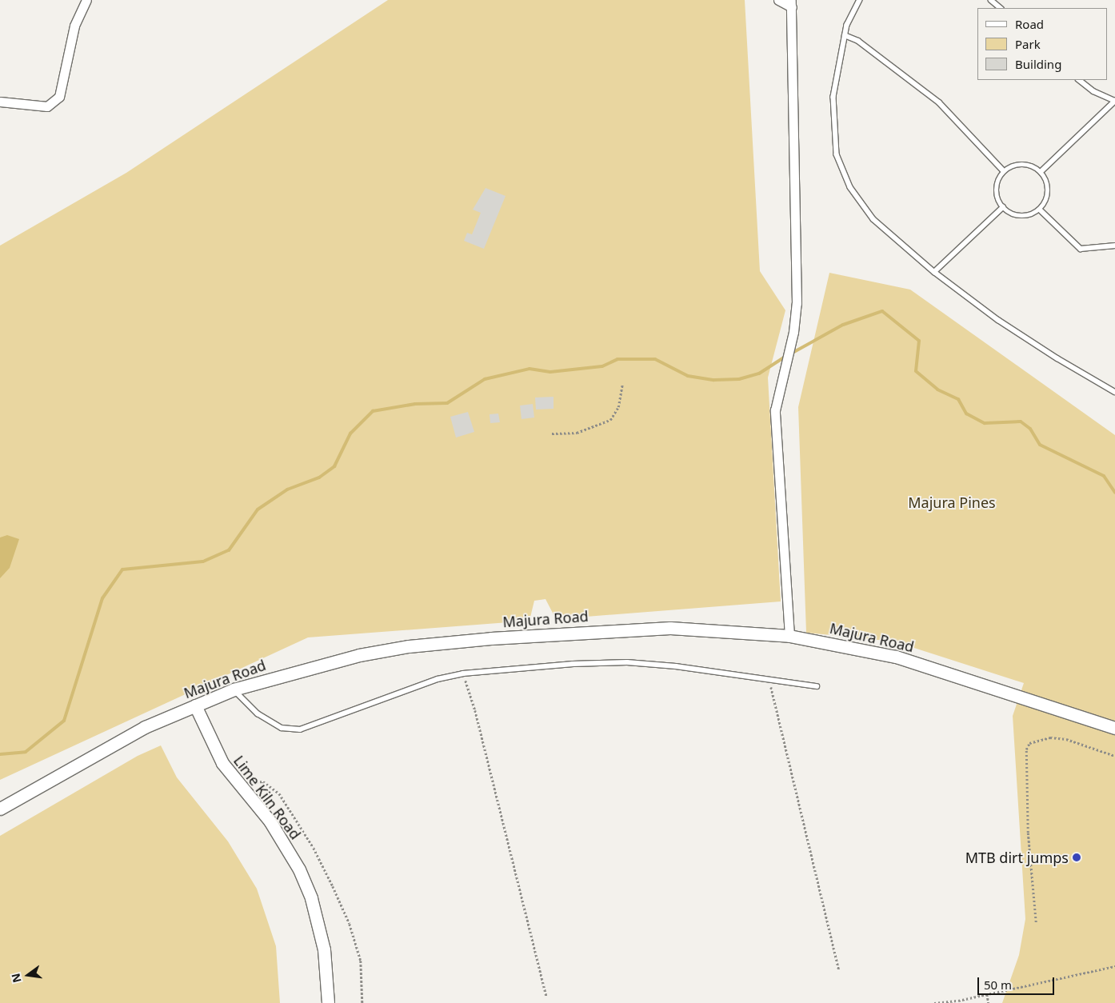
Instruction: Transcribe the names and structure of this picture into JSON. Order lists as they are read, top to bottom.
{
  "streets": {
    "street": ["Majura Road", "Lime Kiln Road"]
  },
  "crossings": [
    ["Majura Road", "Lime Kiln Road"]
  ],
  "parks": ["Majura Pines"],
  "places": ["MTB dirt jumps"],
  "legend": ["Road", "Park", "Building"],
  "scale_bar": "50 m",
  "north": "left"
}
